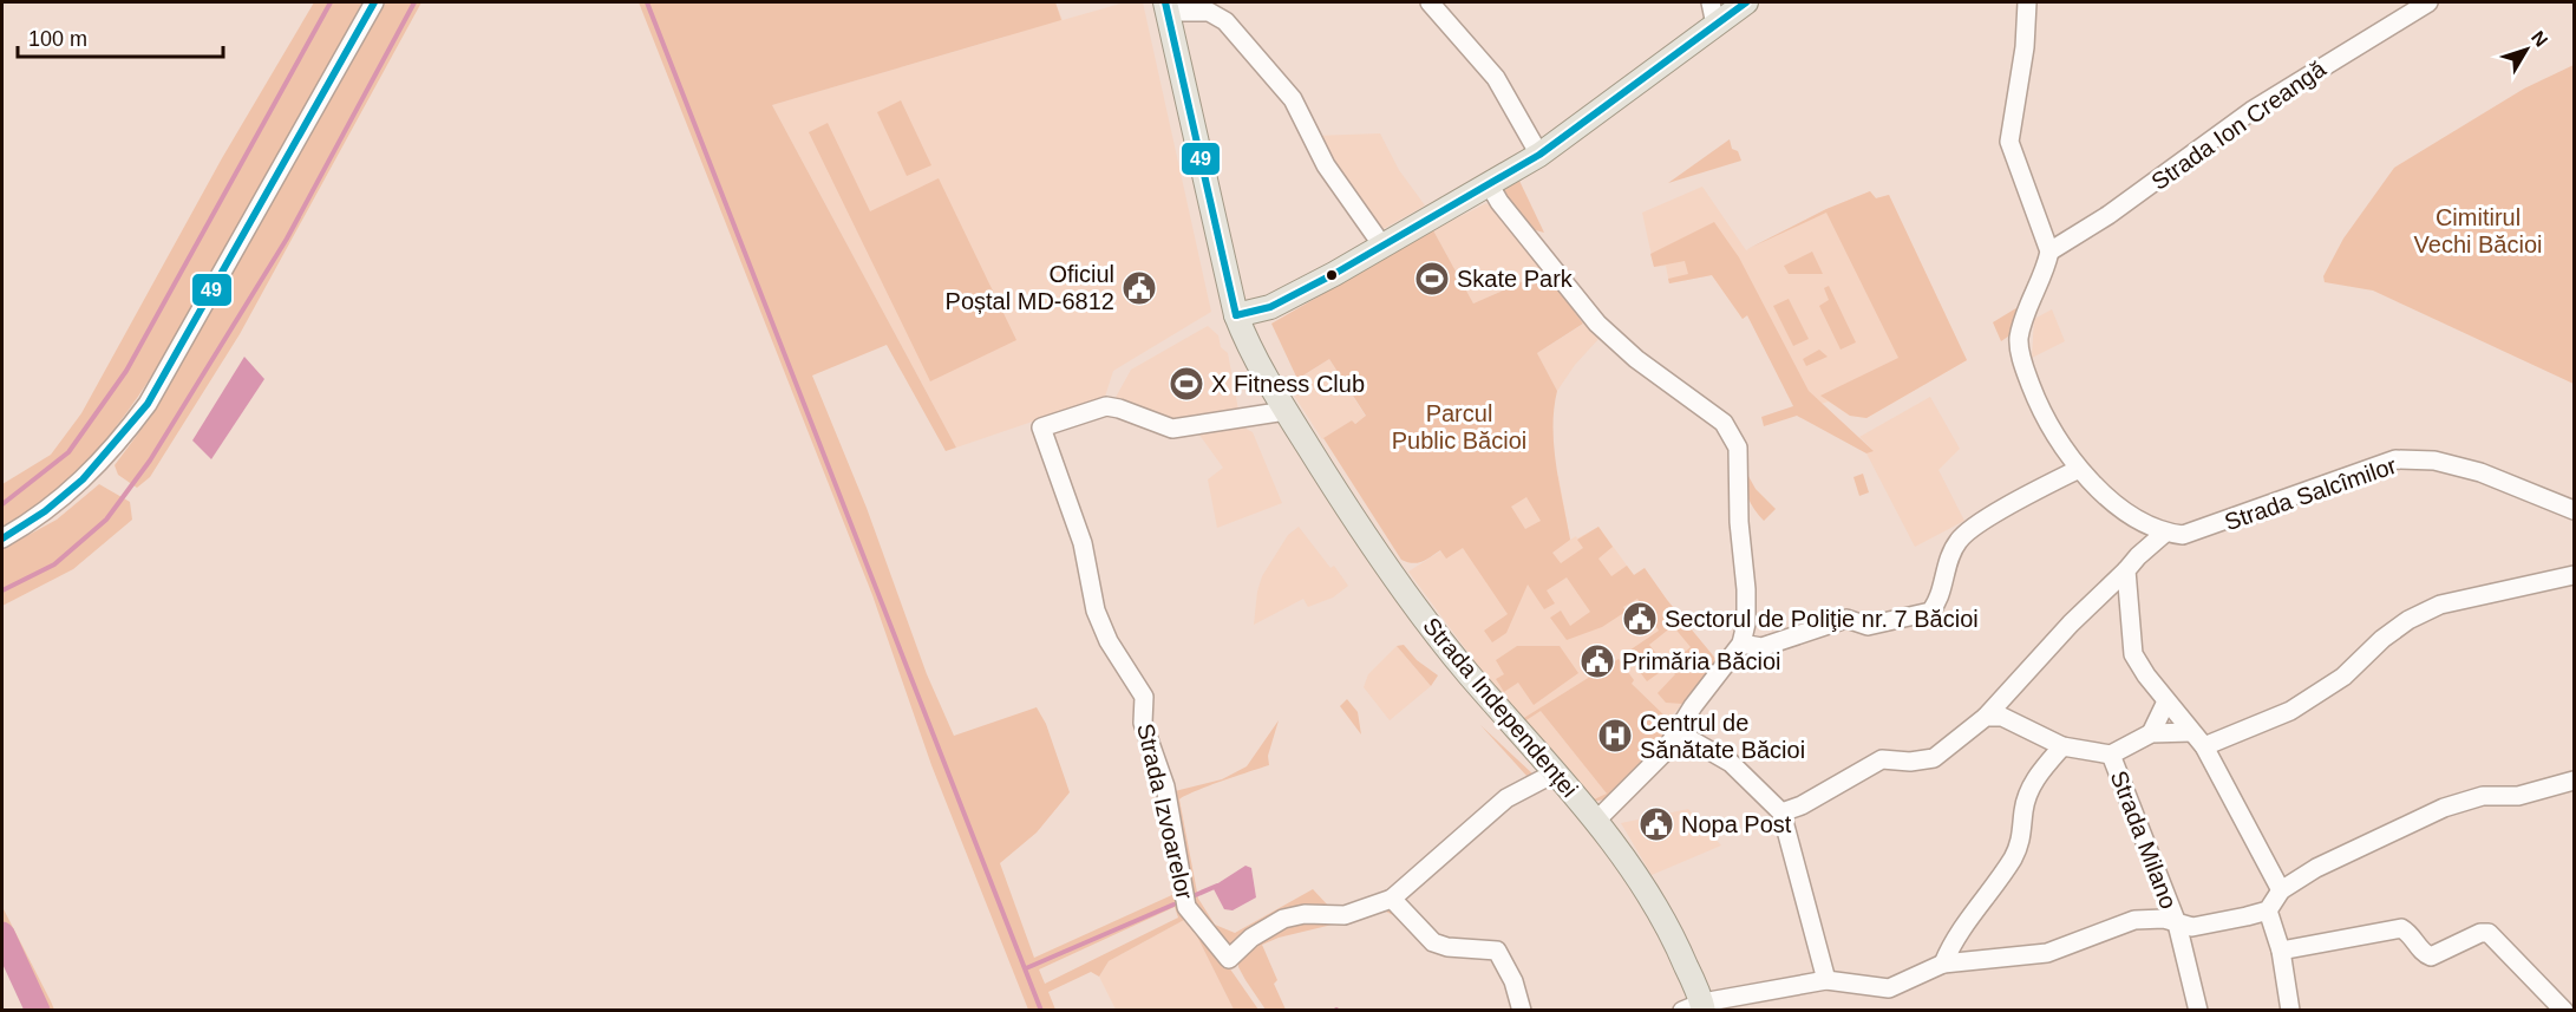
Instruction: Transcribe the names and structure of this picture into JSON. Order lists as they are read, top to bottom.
{
  "streets": {
    "main road": ["Strada Independenței"],
    "street": [
      "Strada Ion Creangă",
      "Strada Salcîmilor",
      "Strada Izvoarelor",
      "Strada Milano"
    ]
  },
  "crossings": [
    ["Strada Independenței", "Strada Izvoarelor"]
  ],
  "parks": ["Cimitirul Vechi Băcioi", "Parcul Public Băcioi"],
  "places": {
    "sports": ["Skate Park", "X Fitness Club"],
    "public building": [
      "Oficiul Poștal MD-6812",
      "Sectorul de Poliţie nr. 7 Băcioi",
      "Primăria Băcioi",
      "Nopa Post"
    ],
    "hospital": ["Centrul de Sănătate Băcioi"]
  },
  "lines": ["transit line 49"],
  "scale_bar": "100 m",
  "north": "top right"
}
